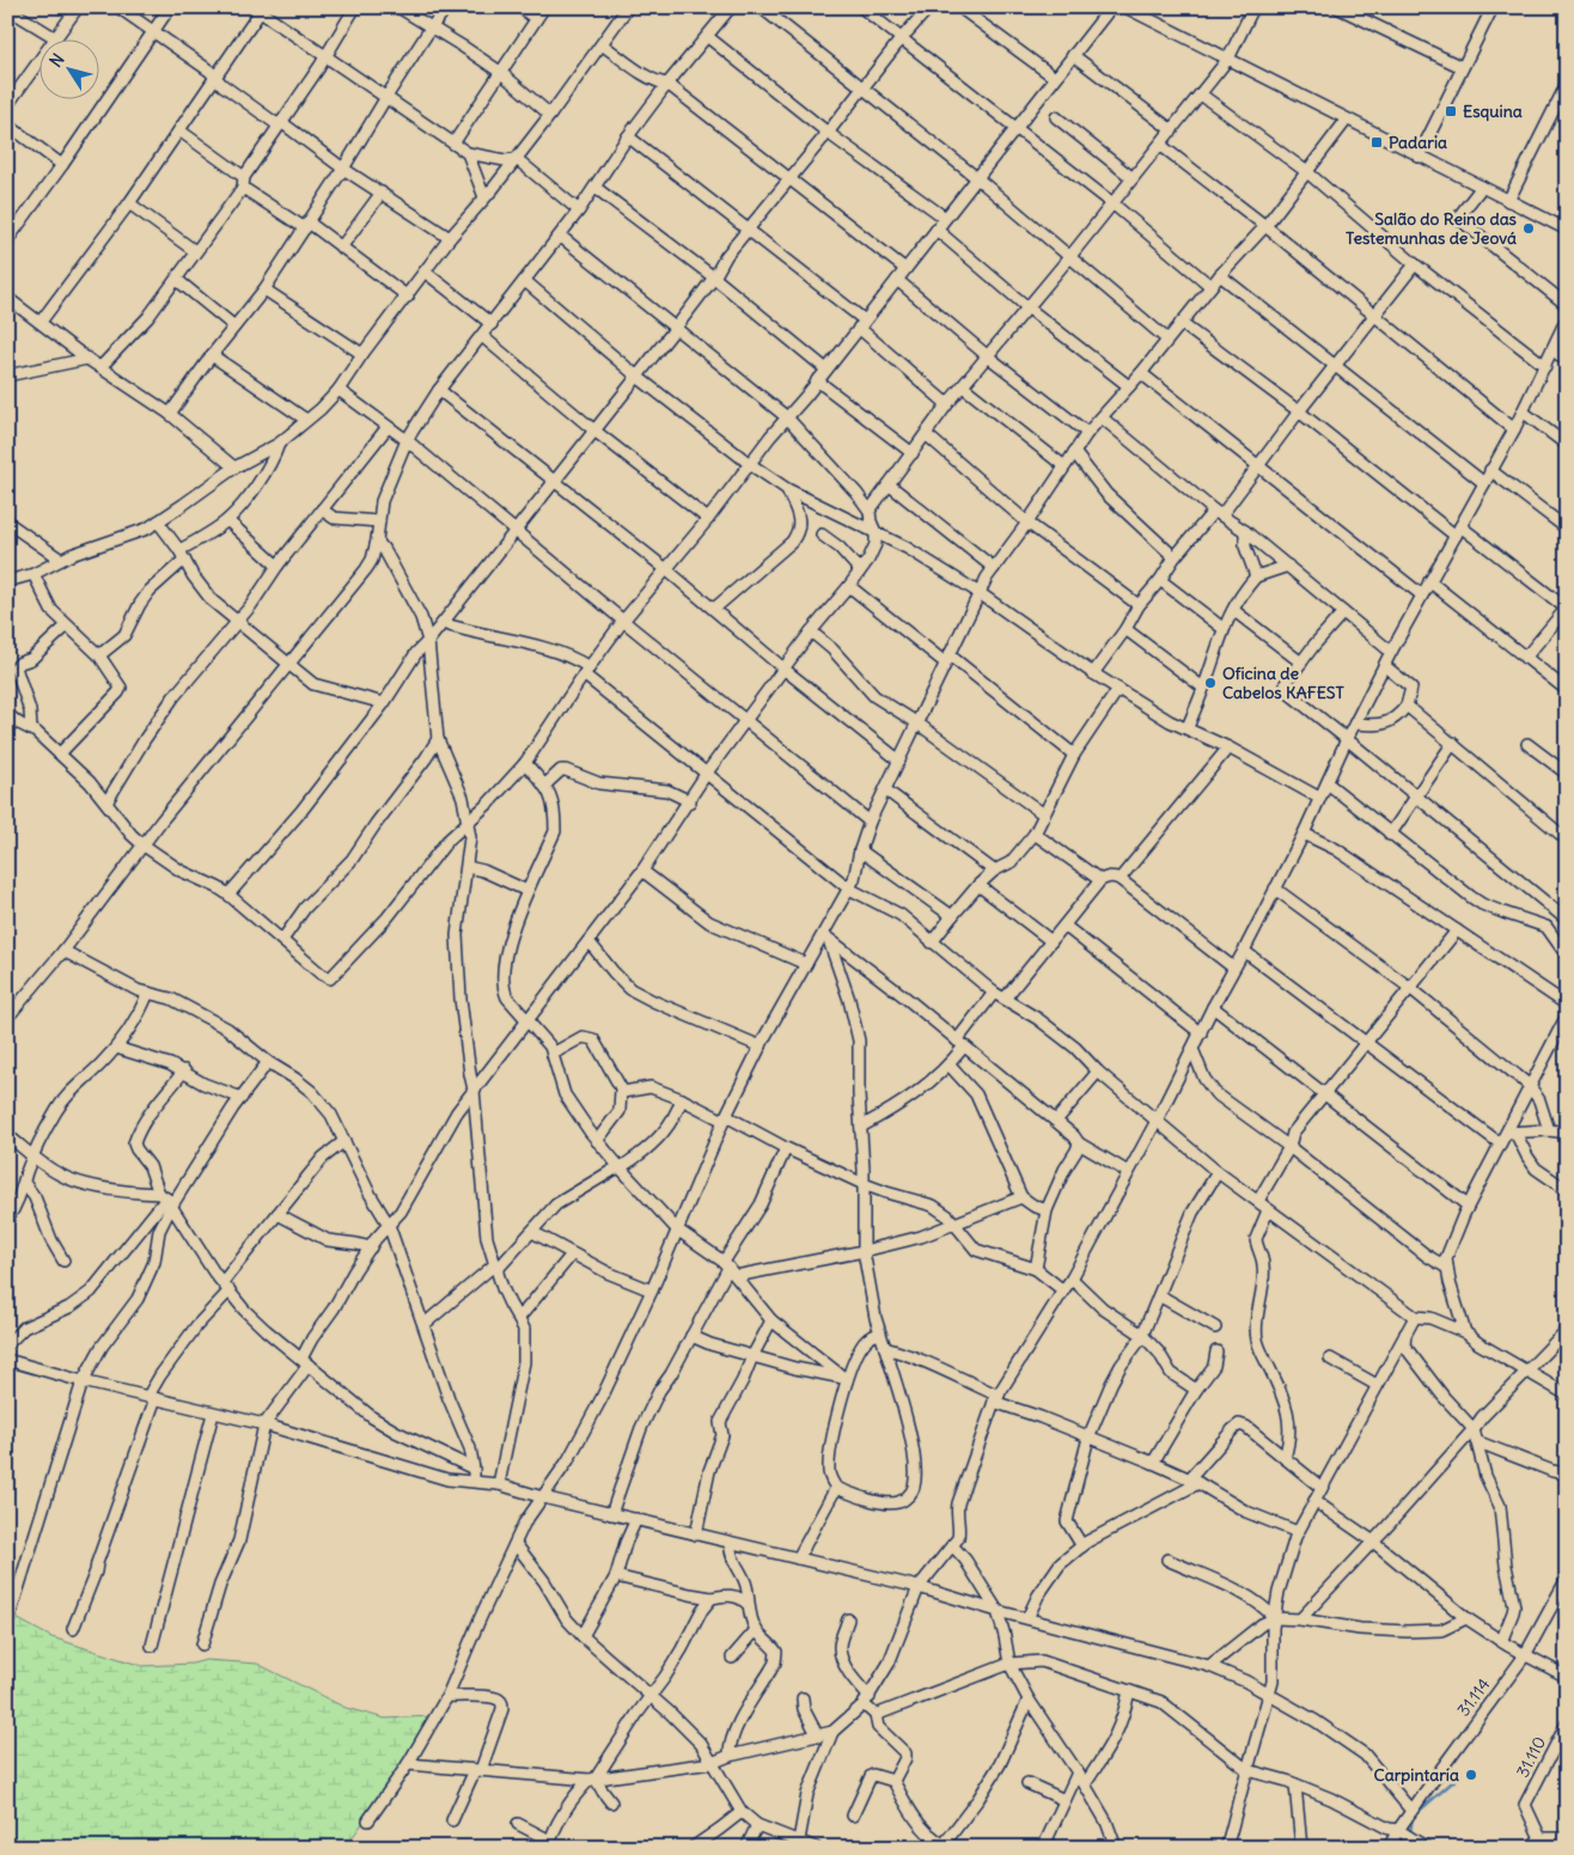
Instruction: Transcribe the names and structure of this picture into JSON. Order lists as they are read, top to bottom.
{
  "streets": {
    "street": ["31.114", "31.110"]
  },
  "places": {
    "transit": ["Esquina", "Padaria"],
    "other": ["Salão do Reino das Testemunhas de Jeová", "Oficina de Cabelos KAFEST", "Carpintaria"]
  },
  "north": "top left"
}
